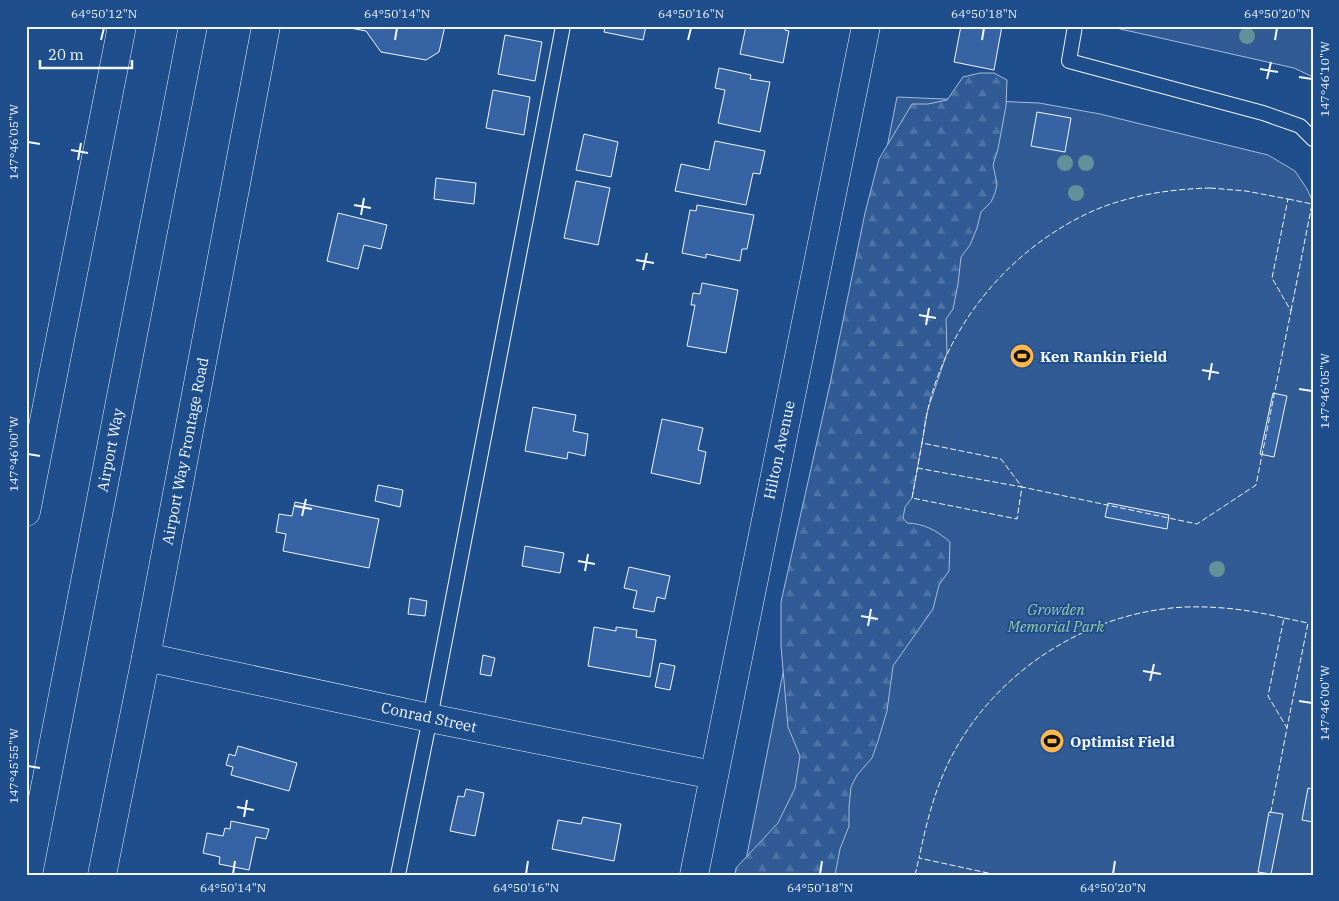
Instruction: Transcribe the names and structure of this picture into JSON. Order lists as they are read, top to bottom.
{
  "streets": {
    "street": [
      "Airport Way",
      "Hilton Avenue",
      "Airport Way Frontage Road",
      "Conrad Street"
    ]
  },
  "crossings": [
    ["Hilton Avenue", "Conrad Street"],
    ["Airport Way Frontage Road", "Conrad Street"]
  ],
  "parks": ["Growden Memorial Park"],
  "places": {
    "sports": ["Ken Rankin Field", "Optimist Field"]
  },
  "scale_bar": "20 m",
  "coordinates": [
    "64°50'12\"N",
    "64°50'14\"N",
    "64°50'16\"N",
    "64°50'18\"N",
    "64°50'20\"N",
    "147°46'10\"W",
    "147°46'05\"W",
    "147°46'00\"W",
    "147°45'55\"W"
  ]
}
